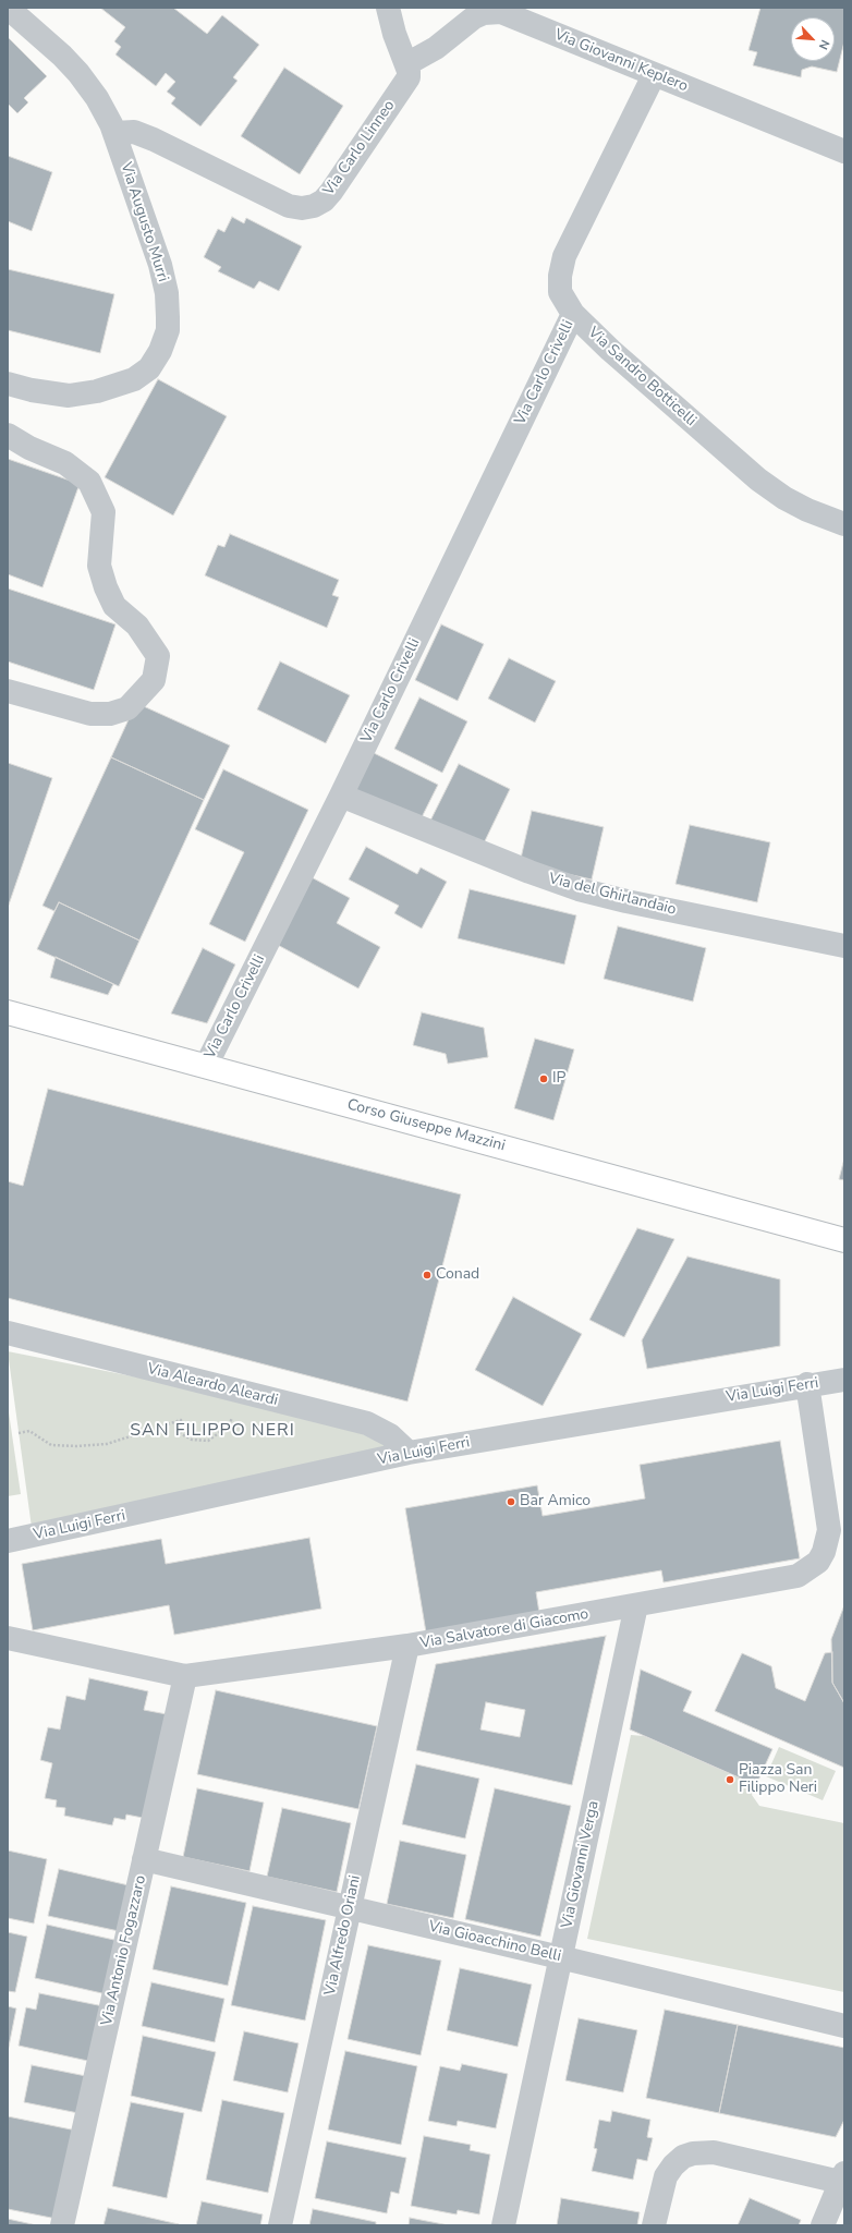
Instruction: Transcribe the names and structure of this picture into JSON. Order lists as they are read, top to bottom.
{
  "streets": {
    "main road": ["Corso Giuseppe Mazzini"],
    "street": [
      "Via Giovanni Keplero",
      "Via Carlo Linneo",
      "Via Augusto Murri",
      "Via Carlo Crivelli",
      "Via Sandro Botticelli",
      "Via del Ghirlandaio",
      "Via Aleardo Aleardi",
      "Via Luigi Ferri",
      "Via Salvatore di Giacomo",
      "Via Giovanni Verga",
      "Via Alfredo Oriani",
      "Via Gioacchino Belli",
      "Via Antonio Fogazzaro"
    ]
  },
  "crossings": [
    ["Via Giovanni Keplero", "Via Carlo Linneo"],
    ["Via Giovanni Keplero", "Via Sandro Botticelli"],
    ["Via Carlo Linneo", "Via Augusto Murri"],
    ["Via Carlo Crivelli", "Via Sandro Botticelli"],
    ["Via Carlo Crivelli", "Via del Ghirlandaio"],
    ["Via Carlo Crivelli", "Corso Giuseppe Mazzini"],
    ["Via Aleardo Aleardi", "Via Luigi Ferri"],
    ["Via Luigi Ferri", "Via Salvatore di Giacomo"],
    ["Via Salvatore di Giacomo", "Via Giovanni Verga"],
    ["Via Salvatore di Giacomo", "Via Alfredo Oriani"],
    ["Via Salvatore di Giacomo", "Via Antonio Fogazzaro"],
    ["Via Giovanni Verga", "Via Gioacchino Belli"],
    ["Via Alfredo Oriani", "Via Gioacchino Belli"],
    ["Via Gioacchino Belli", "Via Antonio Fogazzaro"]
  ],
  "districts": ["SAN FILIPPO NERI"],
  "places": [
    "IP",
    "Conad",
    "Bar Amico",
    "Piazza San Filippo Neri"
  ],
  "north": "bottom right"
}
